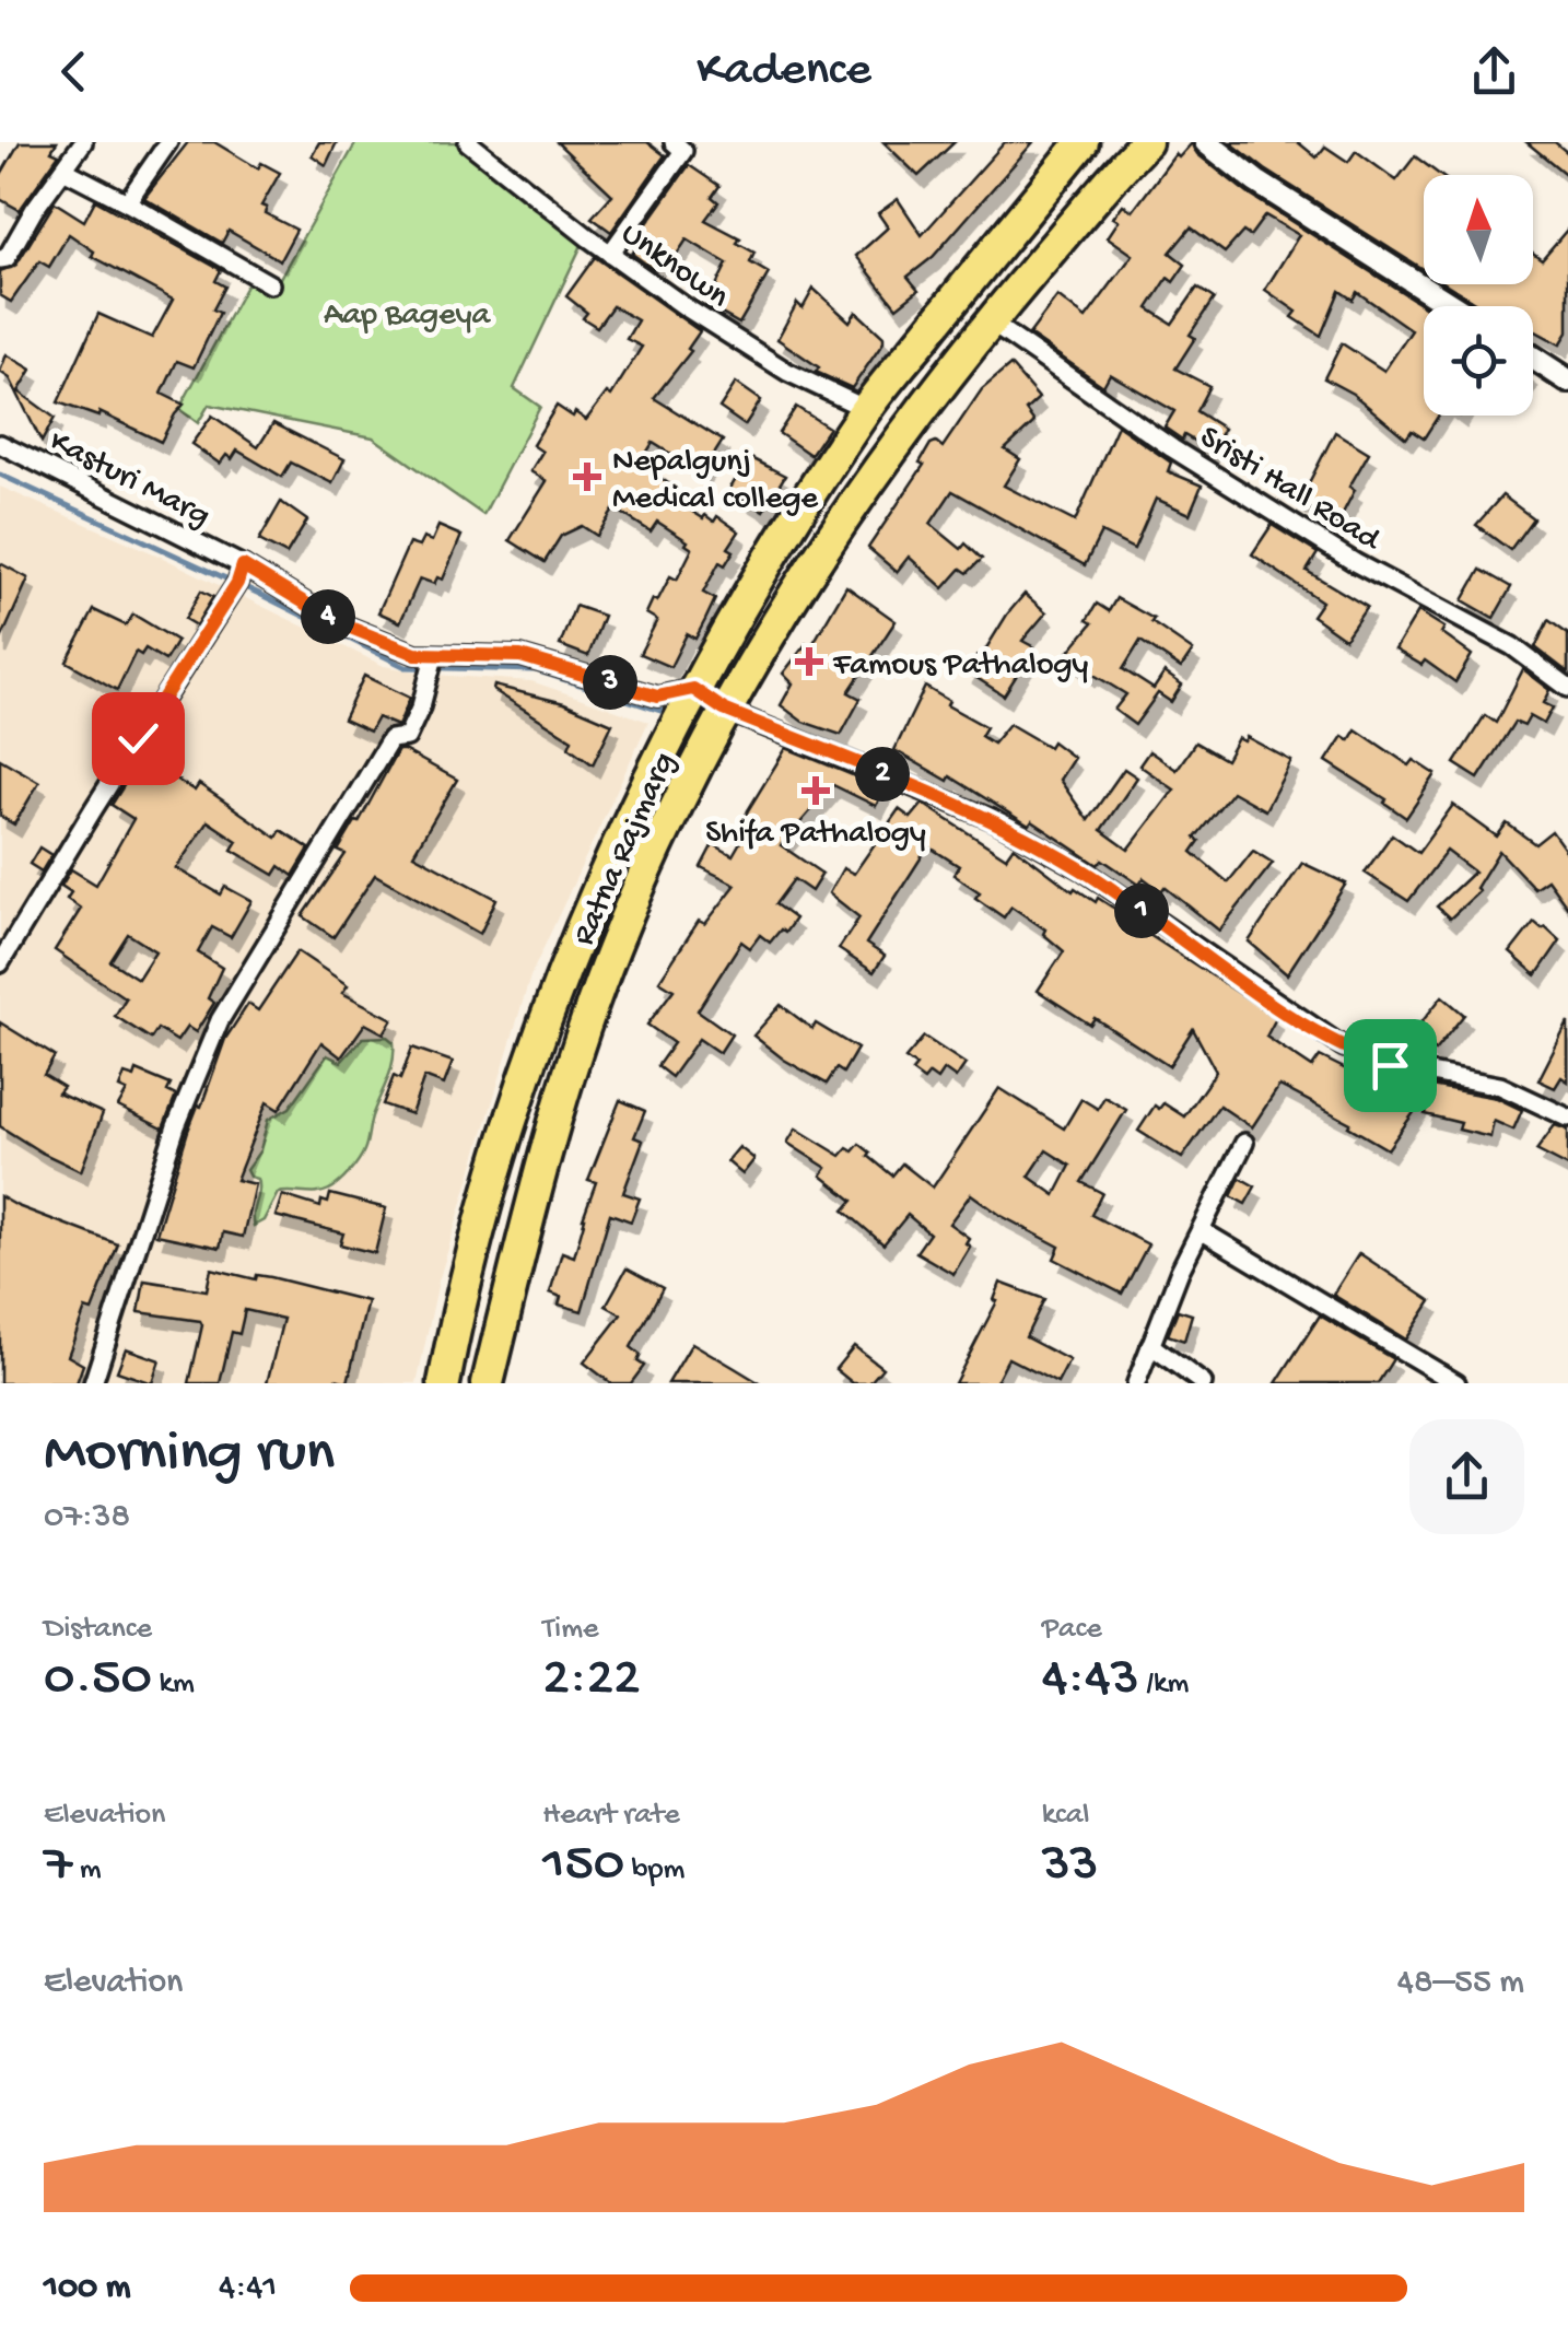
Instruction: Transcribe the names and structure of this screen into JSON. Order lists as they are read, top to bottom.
{
  "streets": {
    "highway": ["Ratna Rajmarg"],
    "street": ["Unknown", "Kasturi Marg", "Sristi Hall Road"]
  },
  "crossings": [
    ["Unknown", "Ratna Rajmarg"],
    ["Kasturi Marg", "Ratna Rajmarg"],
    ["Sristi Hall Road", "Ratna Rajmarg"]
  ],
  "parks": ["Aap Bageya"],
  "places": {
    "health": ["Nepalgunj Medical college", "Famous Pathalogy", "Shifa Pathalogy"]
  },
  "north": "top",
  "page": {
    "header": "Kadence",
    "pins": [
      "4",
      "3",
      "2",
      "1"
    ],
    "heading": ["Morning run", "07:38"],
    "stats": [
      ["Distance", "0.50 km"],
      ["Time", "2:22"],
      ["Pace", "4:43 /km"],
      ["Elevation", "7 m"],
      ["Heart rate", "150 bpm"],
      ["kcal", "33"]
    ],
    "chart": ["Elevation", "48–55 m"],
    "list": [
      {
        "name": "100 m",
        "note": "4:41"
      }
    ]
  }
}
